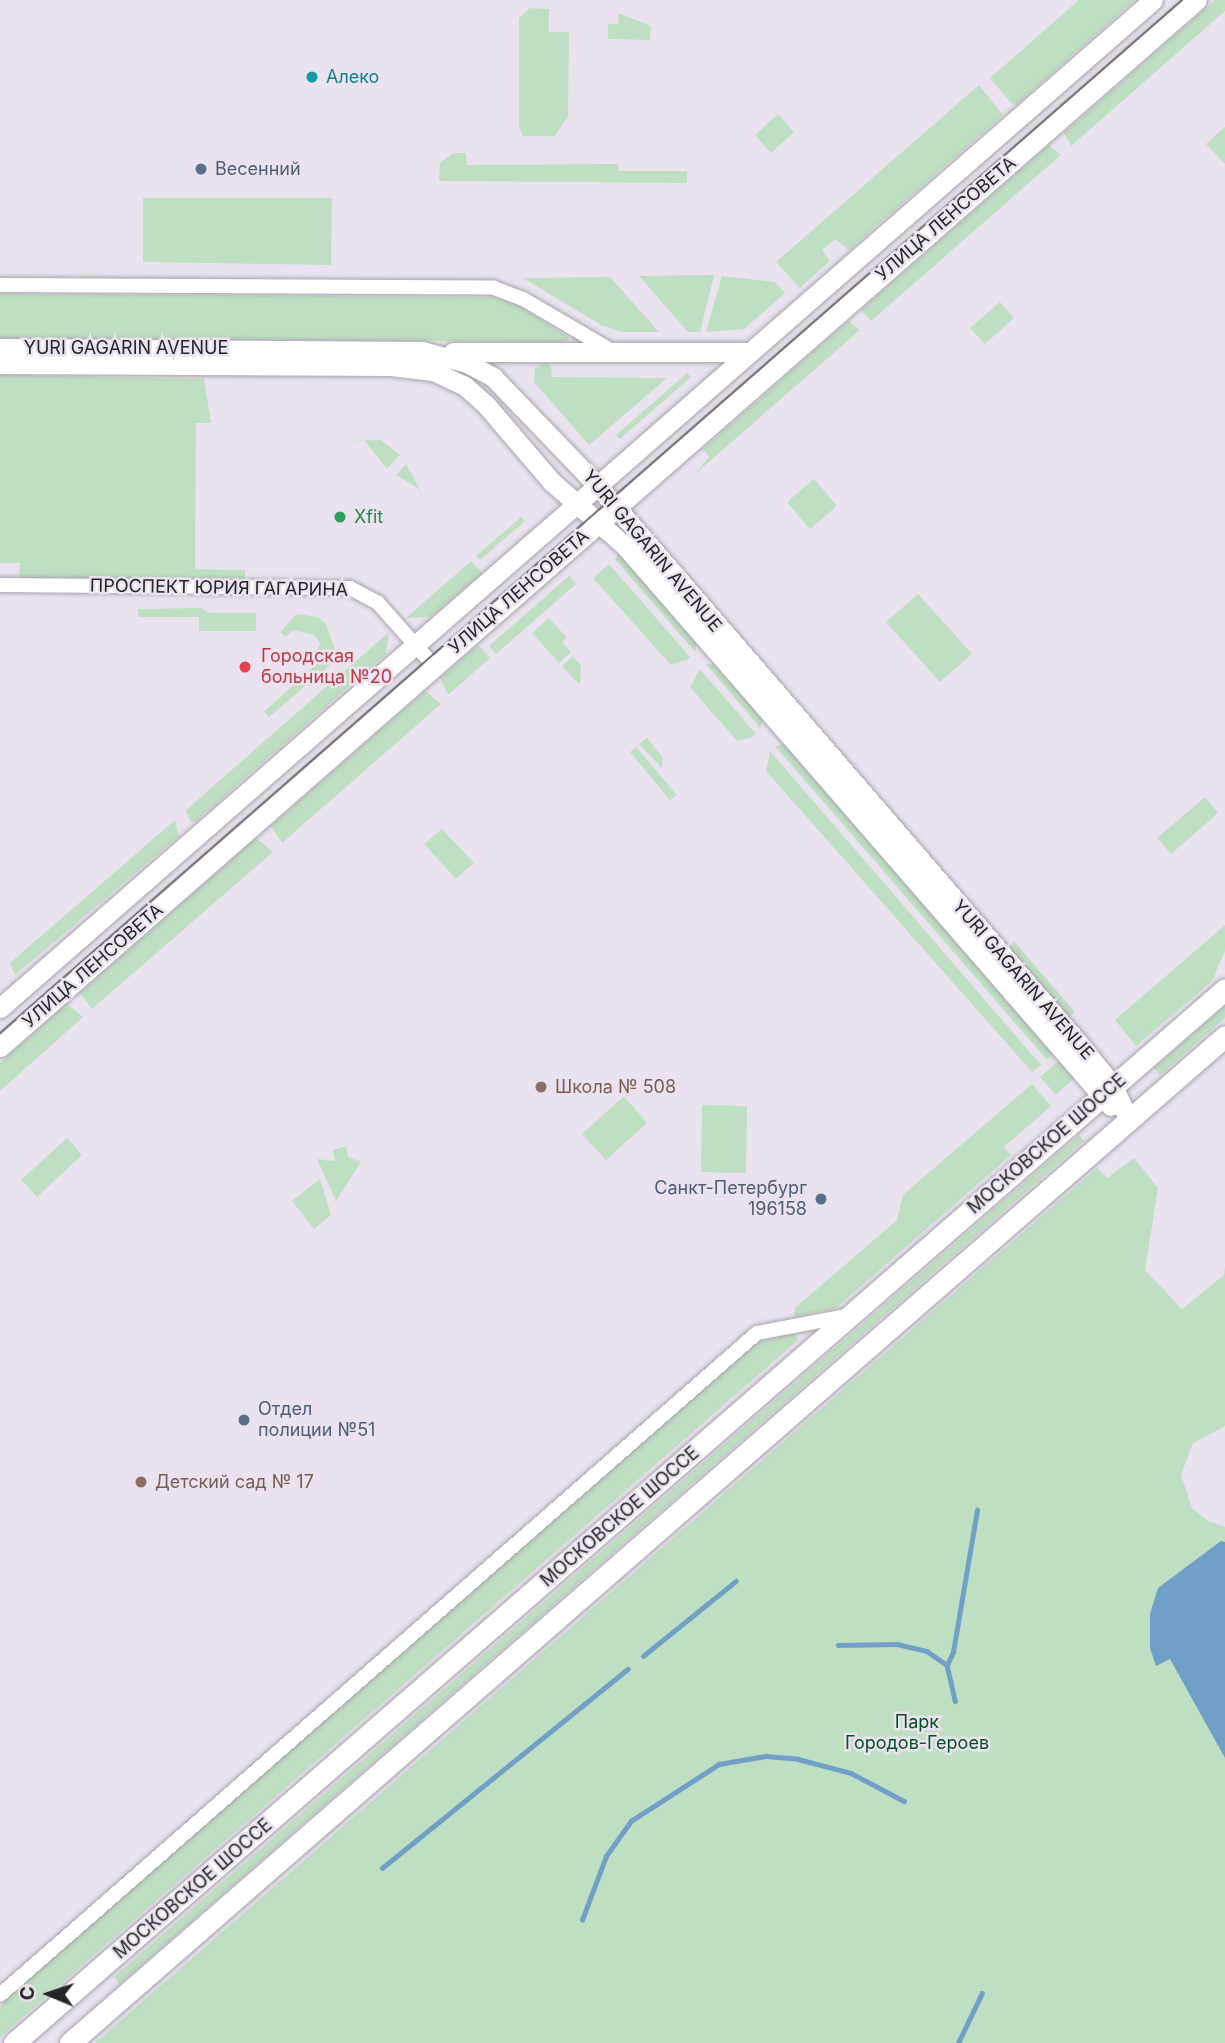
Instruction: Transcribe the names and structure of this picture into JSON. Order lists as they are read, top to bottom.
{
  "streets": {
    "main road": ["МОСКОВСКОЕ ШОССЕ"],
    "street": ["УЛИЦА ЛЕНСОВЕТА", "YURI GAGARIN AVENUE", "ПРОСПЕКТ ЮРИЯ ГАГАРИНА"]
  },
  "crossings": [
    ["УЛИЦА ЛЕНСОВЕТА", "YURI GAGARIN AVENUE"],
    ["УЛИЦА ЛЕНСОВЕТА", "ПРОСПЕКТ ЮРИЯ ГАГАРИНА"],
    ["YURI GAGARIN AVENUE", "МОСКОВСКОЕ ШОССЕ"]
  ],
  "parks": ["Парк Городов-Героев"],
  "places": [
    "Алеко",
    "Весенний",
    "Xfit",
    "Городская больница №20",
    "Школа № 508",
    "Санкт-Петербург 196158",
    "Отдел полиции №51",
    "Детский сад № 17"
  ],
  "north": "left"
}
